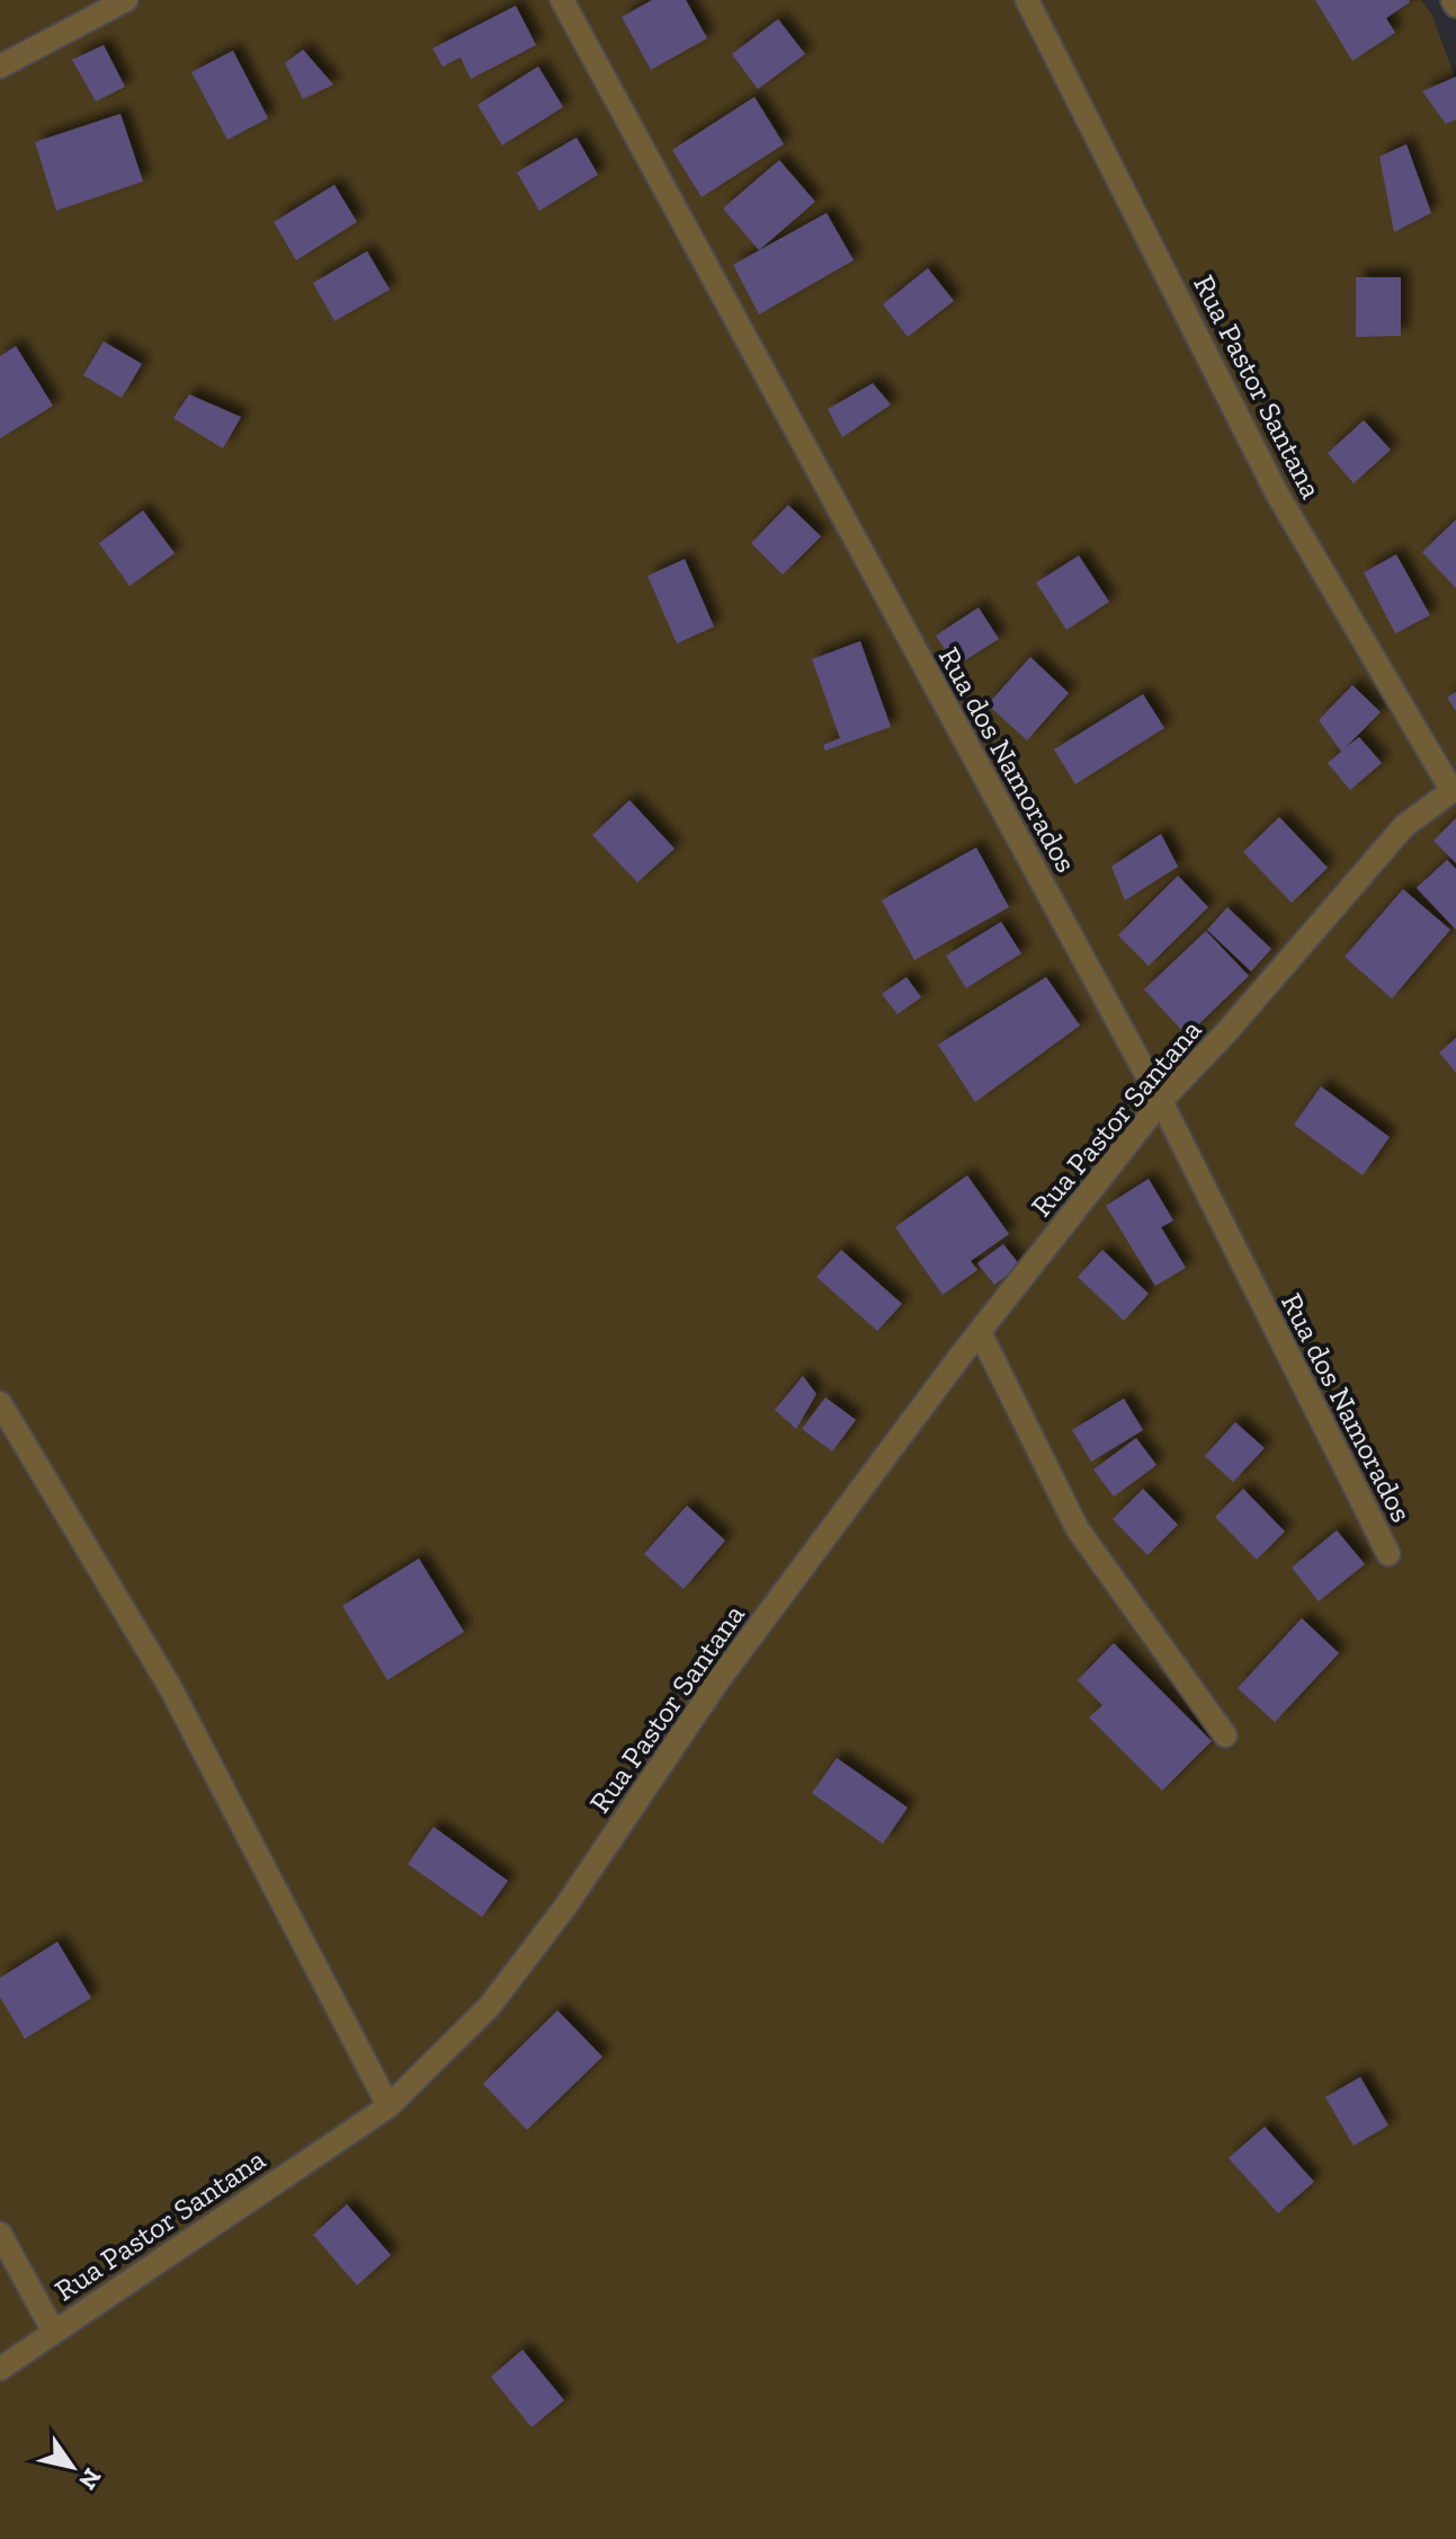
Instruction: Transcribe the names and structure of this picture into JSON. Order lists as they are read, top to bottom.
{
  "streets": {
    "street": ["Rua Pastor Santana", "Rua dos Namorados"]
  },
  "crossings": [
    ["Rua Pastor Santana", "Rua dos Namorados"]
  ],
  "north": "bottom right"
}
